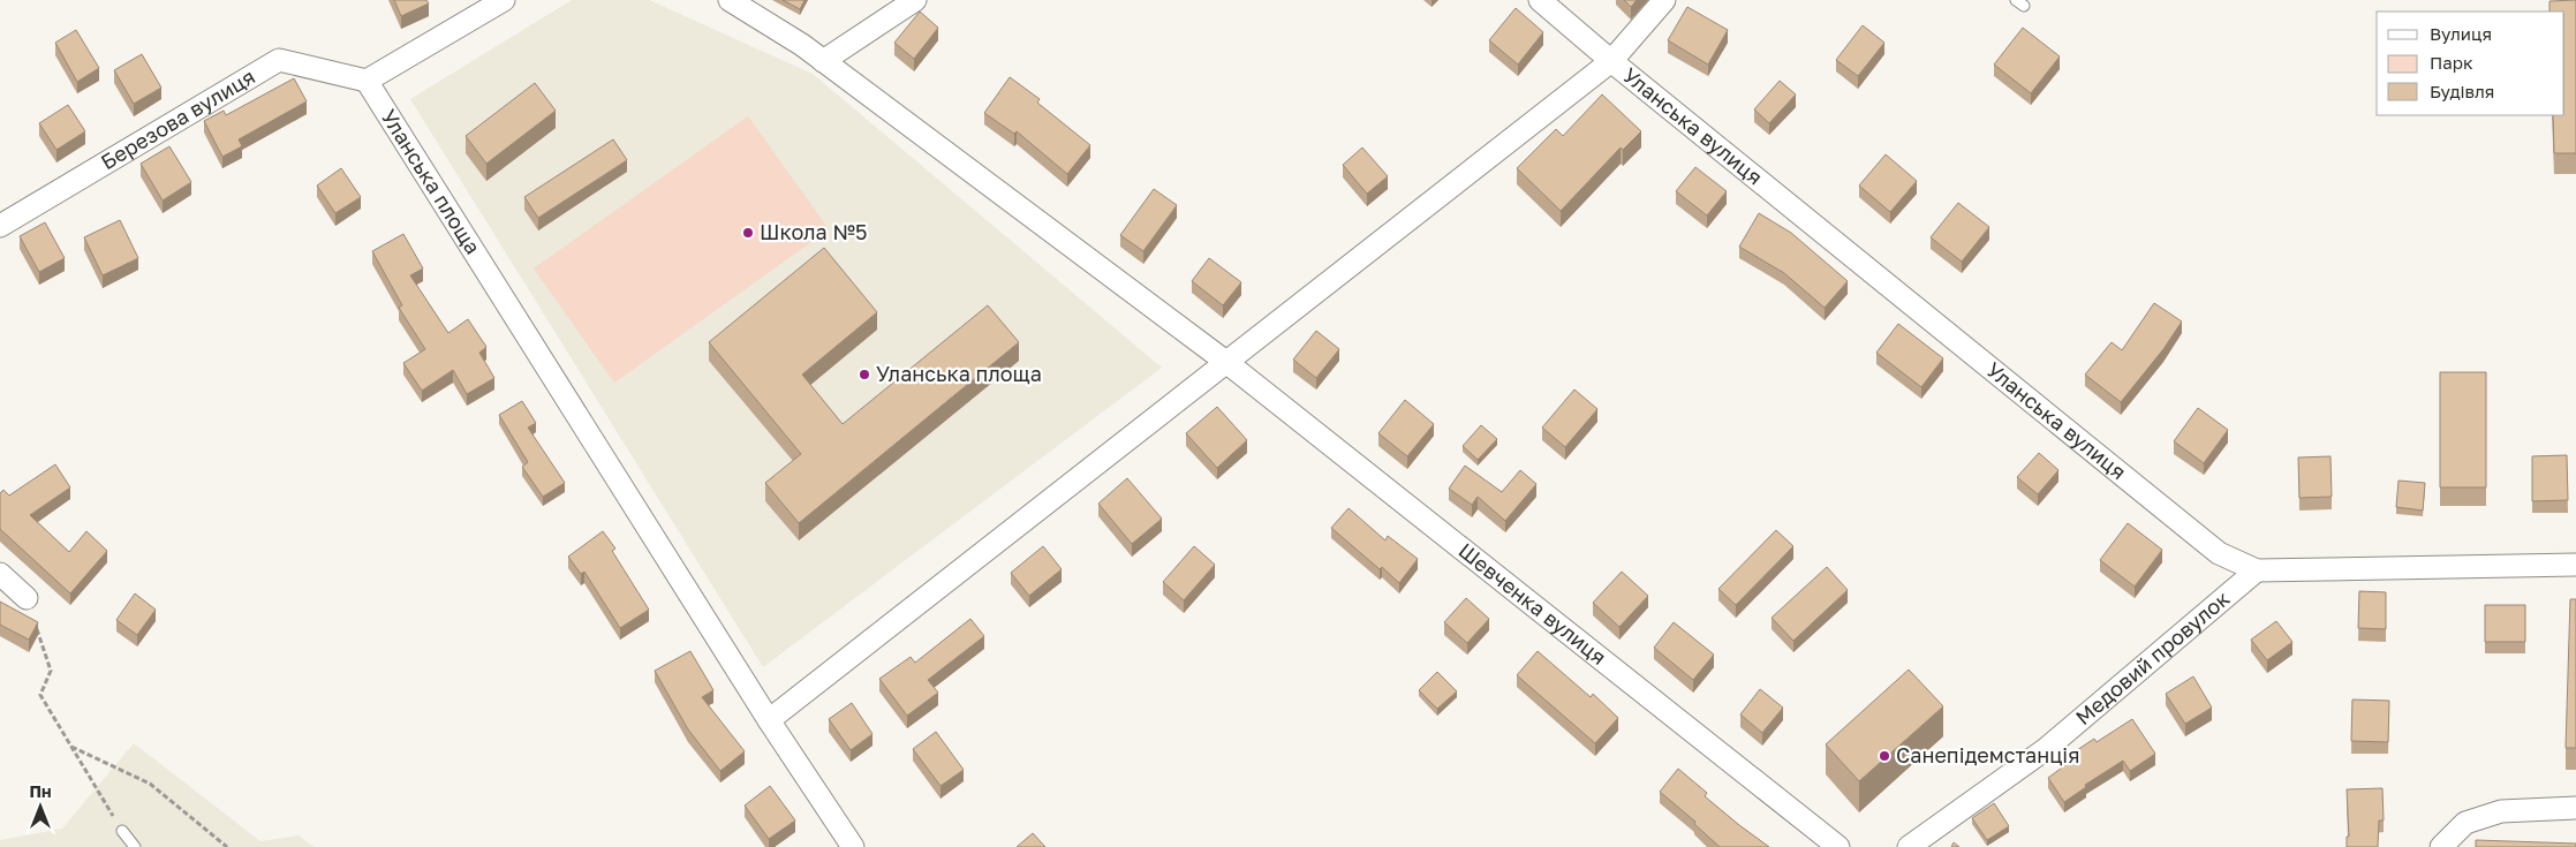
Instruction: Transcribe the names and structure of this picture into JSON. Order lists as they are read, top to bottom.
{
  "streets": {
    "street": [
      "Березова вулиця",
      "Уланська вулиця",
      "Уланська площа",
      "Шевченка вулиця",
      "Медовий провулок"
    ]
  },
  "crossings": [
    ["Березова вулиця", "Уланська площа"],
    ["Уланська вулиця", "Шевченка вулиця"],
    ["Уланська вулиця", "Медовий провулок"]
  ],
  "places": ["Школа №5", "Уланська площа", "Санепідемстанція"],
  "legend": ["Вулиця", "Парк", "Будівля"],
  "north": "top"
}
